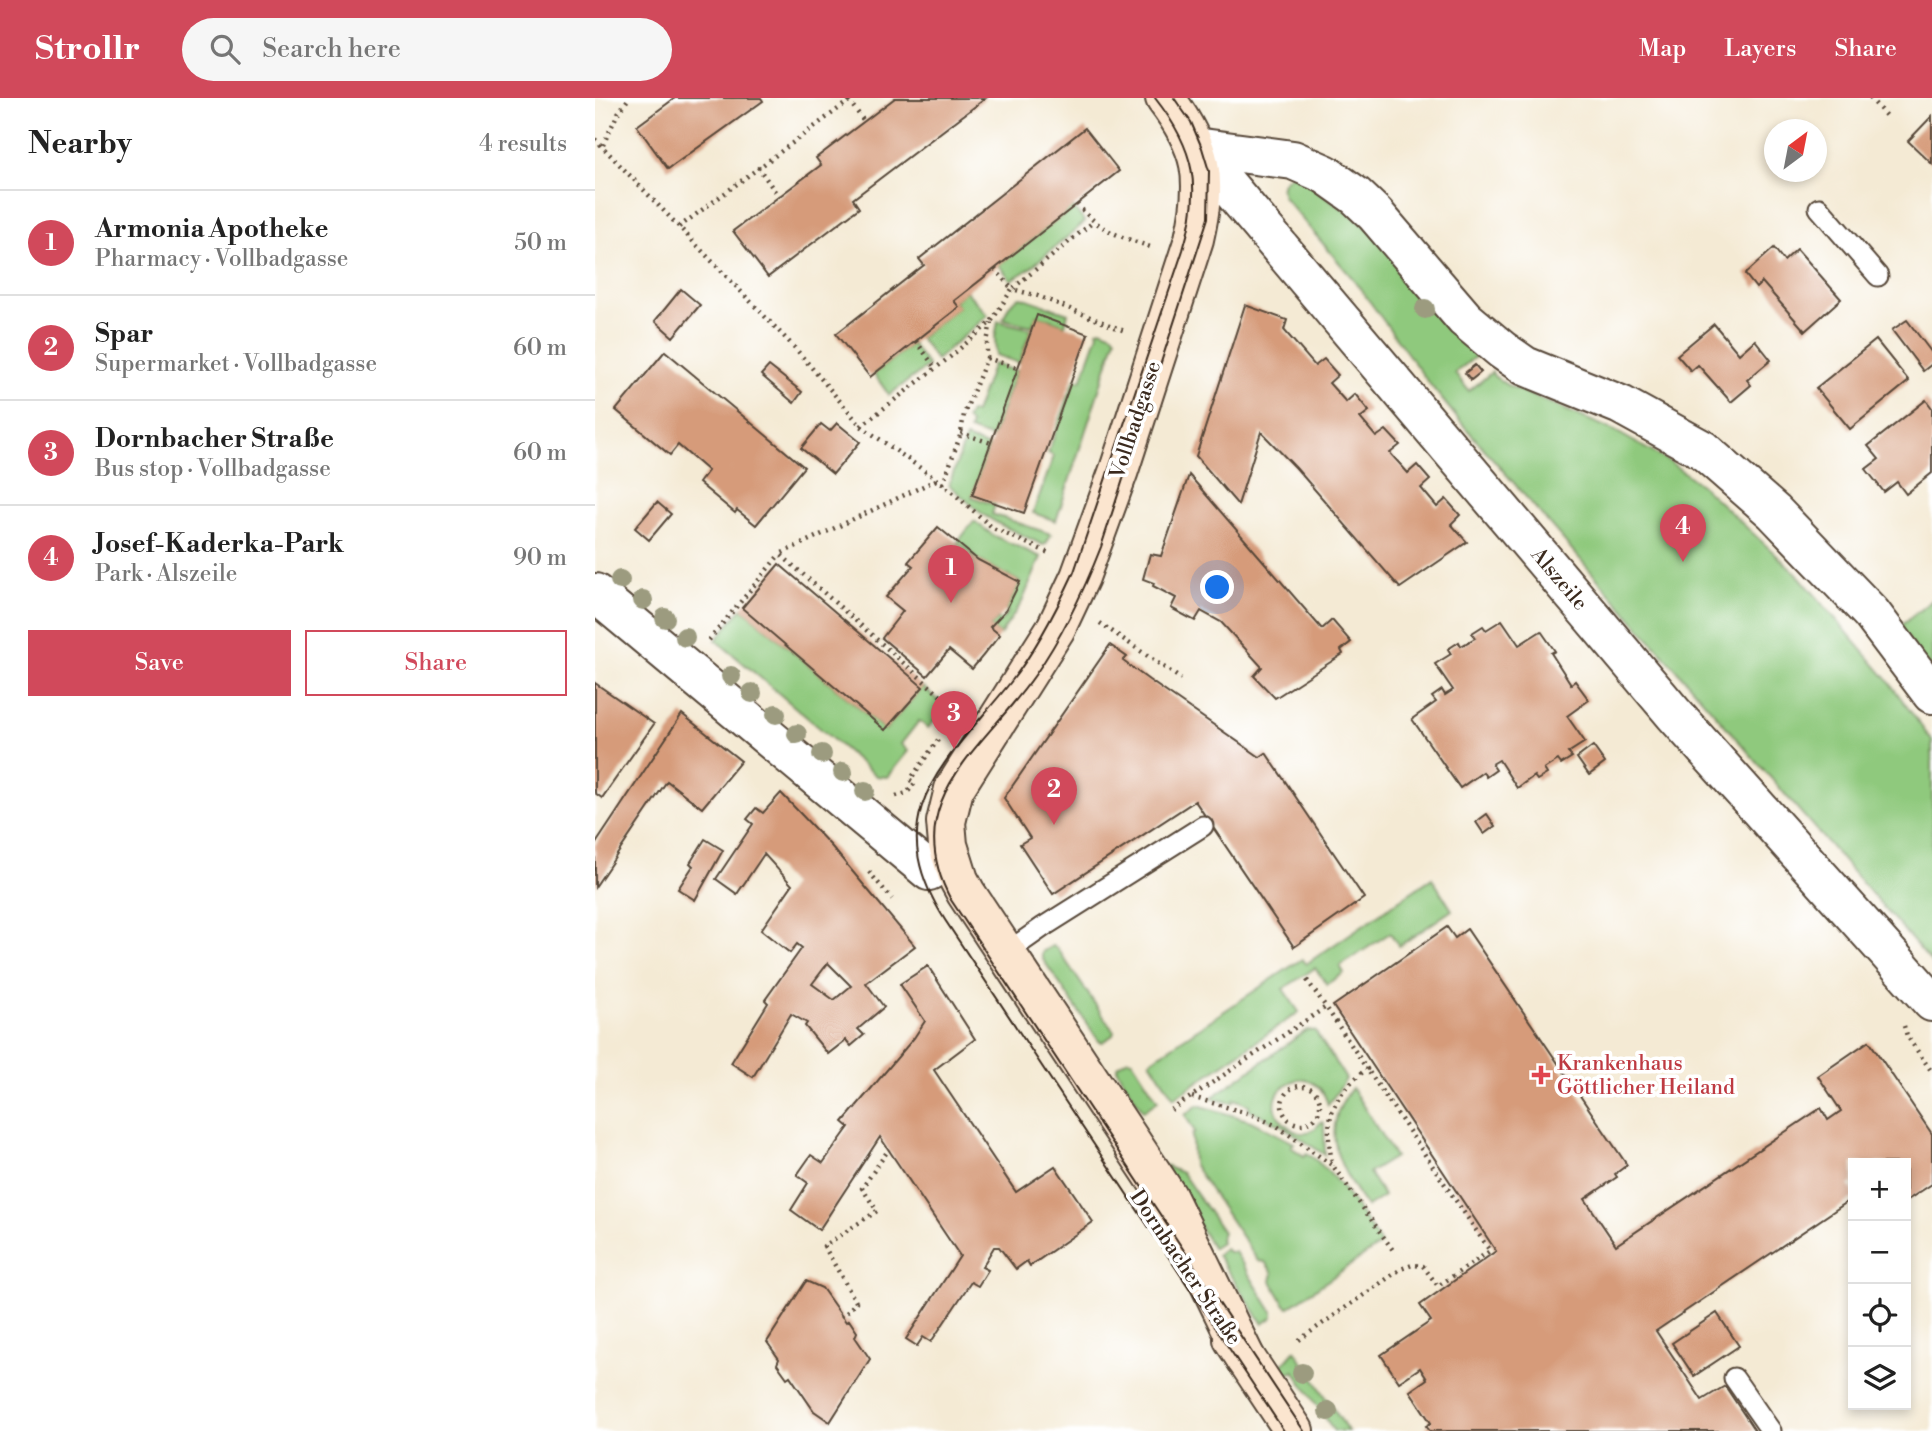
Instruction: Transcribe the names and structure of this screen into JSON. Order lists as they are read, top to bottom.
{
  "streets": {
    "main road": ["Vollbadgasse", "Alszeile", "Dornbacher Straße"]
  },
  "crossings": [
    ["Vollbadgasse", "Alszeile"],
    ["Vollbadgasse", "Dornbacher Straße"]
  ],
  "places": {
    "health": ["Krankenhaus Göttlicher Heiland"]
  },
  "north": "top right",
  "page": {
    "header": "Strollr",
    "search": "Search here",
    "nav": ["Map", "Layers", "Share"],
    "heading": ["Nearby", "4 results"],
    "list": [
      {
        "mark": "1",
        "name": "Armonia Apotheke",
        "note": "Pharmacy · Vollbadgasse",
        "value": "50 m"
      },
      {
        "mark": "2",
        "name": "Spar",
        "note": "Supermarket · Vollbadgasse",
        "value": "60 m"
      },
      {
        "mark": "3",
        "name": "Dornbacher Straße",
        "note": "Bus stop · Vollbadgasse",
        "value": "60 m"
      },
      {
        "mark": "4",
        "name": "Josef-Kaderka-Park",
        "note": "Park · Alszeile",
        "value": "90 m"
      }
    ],
    "pins": [
      "4",
      "1",
      "3",
      "2"
    ],
    "buttons": ["Save", "Share"],
    "map_buttons": ["+", "−"]
  }
}
